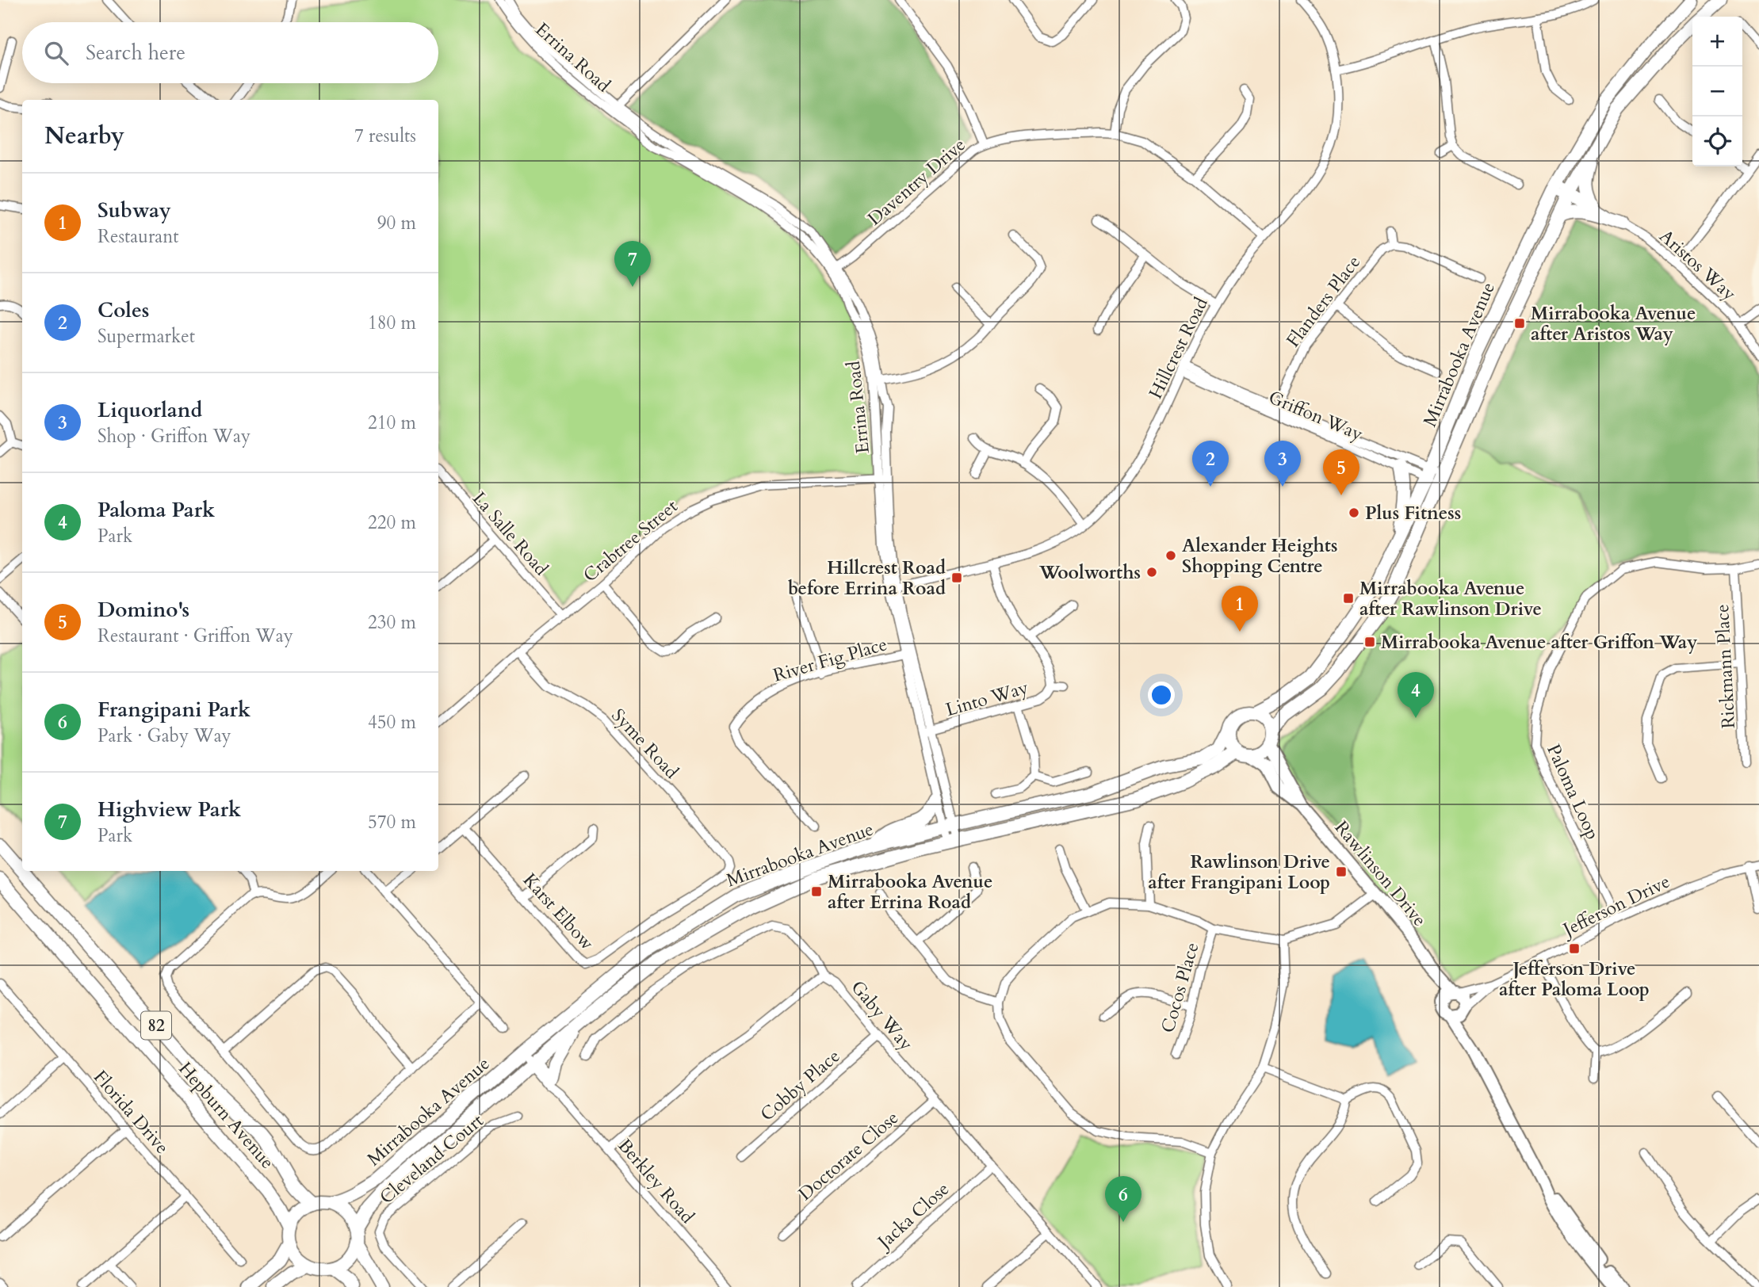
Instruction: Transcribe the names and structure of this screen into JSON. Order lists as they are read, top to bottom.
{
  "streets": {
    "main road": ["Mirrabooka Avenue", "82", "Hepburn Avenue"],
    "street": [
      "Errina Road",
      "Daventry Drive",
      "Aristos Way",
      "Flanders Place",
      "Hillcrest Road",
      "Griffon Way",
      "La Salle Road",
      "Crabtree Street",
      "River Fig Place",
      "Rickmann Place",
      "Linto Way",
      "Syme Road",
      "Paloma Loop",
      "Rawlinson Drive",
      "Jefferson Drive",
      "Karst Elbow",
      "Cocos Place",
      "Gaby Way",
      "Cobby Place",
      "Florida Drive",
      "Doctorate Close",
      "Cleveland Court",
      "Berkley Road",
      "Jacka Close"
    ]
  },
  "crossings": [
    ["Errina Road", "Daventry Drive"],
    ["Errina Road", "Hillcrest Road"],
    ["Errina Road", "Mirrabooka Avenue"],
    ["Errina Road", "Crabtree Street"],
    ["Errina Road", "River Fig Place"],
    ["Errina Road", "Linto Way"],
    ["Daventry Drive", "Hillcrest Road"],
    ["Aristos Way", "Mirrabooka Avenue"],
    ["Flanders Place", "Griffon Way"],
    ["Hillcrest Road", "Griffon Way"],
    ["Hillcrest Road", "Linto Way"],
    ["Mirrabooka Avenue", "Griffon Way"],
    ["Mirrabooka Avenue", "Rawlinson Drive"],
    ["Mirrabooka Avenue", "82"],
    ["Mirrabooka Avenue", "Hepburn Avenue"],
    ["Mirrabooka Avenue", "Berkley Road"],
    ["La Salle Road", "Crabtree Street"],
    ["Crabtree Street", "Syme Road"],
    ["Rickmann Place", "Paloma Loop"],
    ["Syme Road", "Karst Elbow"],
    ["Paloma Loop", "Jefferson Drive"],
    ["Rawlinson Drive", "Jefferson Drive"],
    ["Gaby Way", "Cobby Place"],
    ["Gaby Way", "Doctorate Close"],
    ["Gaby Way", "Jacka Close"],
    ["82", "Hepburn Avenue"]
  ],
  "places": {
    "transit": [
      "Mirrabooka Avenue after Aristos Way",
      "Hillcrest Road before Errina Road",
      "Mirrabooka Avenue after Rawlinson Drive",
      "Mirrabooka Avenue after Griffon Way",
      "Rawlinson Drive after Frangipani Loop",
      "Mirrabooka Avenue after Errina Road",
      "Jefferson Drive after Paloma Loop"
    ],
    "other": ["Plus Fitness", "Alexander Heights Shopping Centre", "Woolworths"]
  },
  "page": {
    "map_buttons": ["+", "−"],
    "search": "Search here",
    "heading": ["Nearby", "7 results"],
    "list": [
      {
        "mark": "1",
        "name": "Subway",
        "note": "Restaurant",
        "value": "90 m"
      },
      {
        "mark": "2",
        "name": "Coles",
        "note": "Supermarket",
        "value": "180 m"
      },
      {
        "mark": "3",
        "name": "Liquorland",
        "note": "Shop · Griffon Way",
        "value": "210 m"
      },
      {
        "mark": "4",
        "name": "Paloma Park",
        "note": "Park",
        "value": "220 m"
      },
      {
        "mark": "5",
        "name": "Domino's",
        "note": "Restaurant · Griffon Way",
        "value": "230 m"
      },
      {
        "mark": "6",
        "name": "Frangipani Park",
        "note": "Park · Gaby Way",
        "value": "450 m"
      },
      {
        "mark": "7",
        "name": "Highview Park",
        "note": "Park",
        "value": "570 m"
      }
    ],
    "pins": [
      "7",
      "2",
      "3",
      "5",
      "1",
      "4",
      "6"
    ]
  }
}
